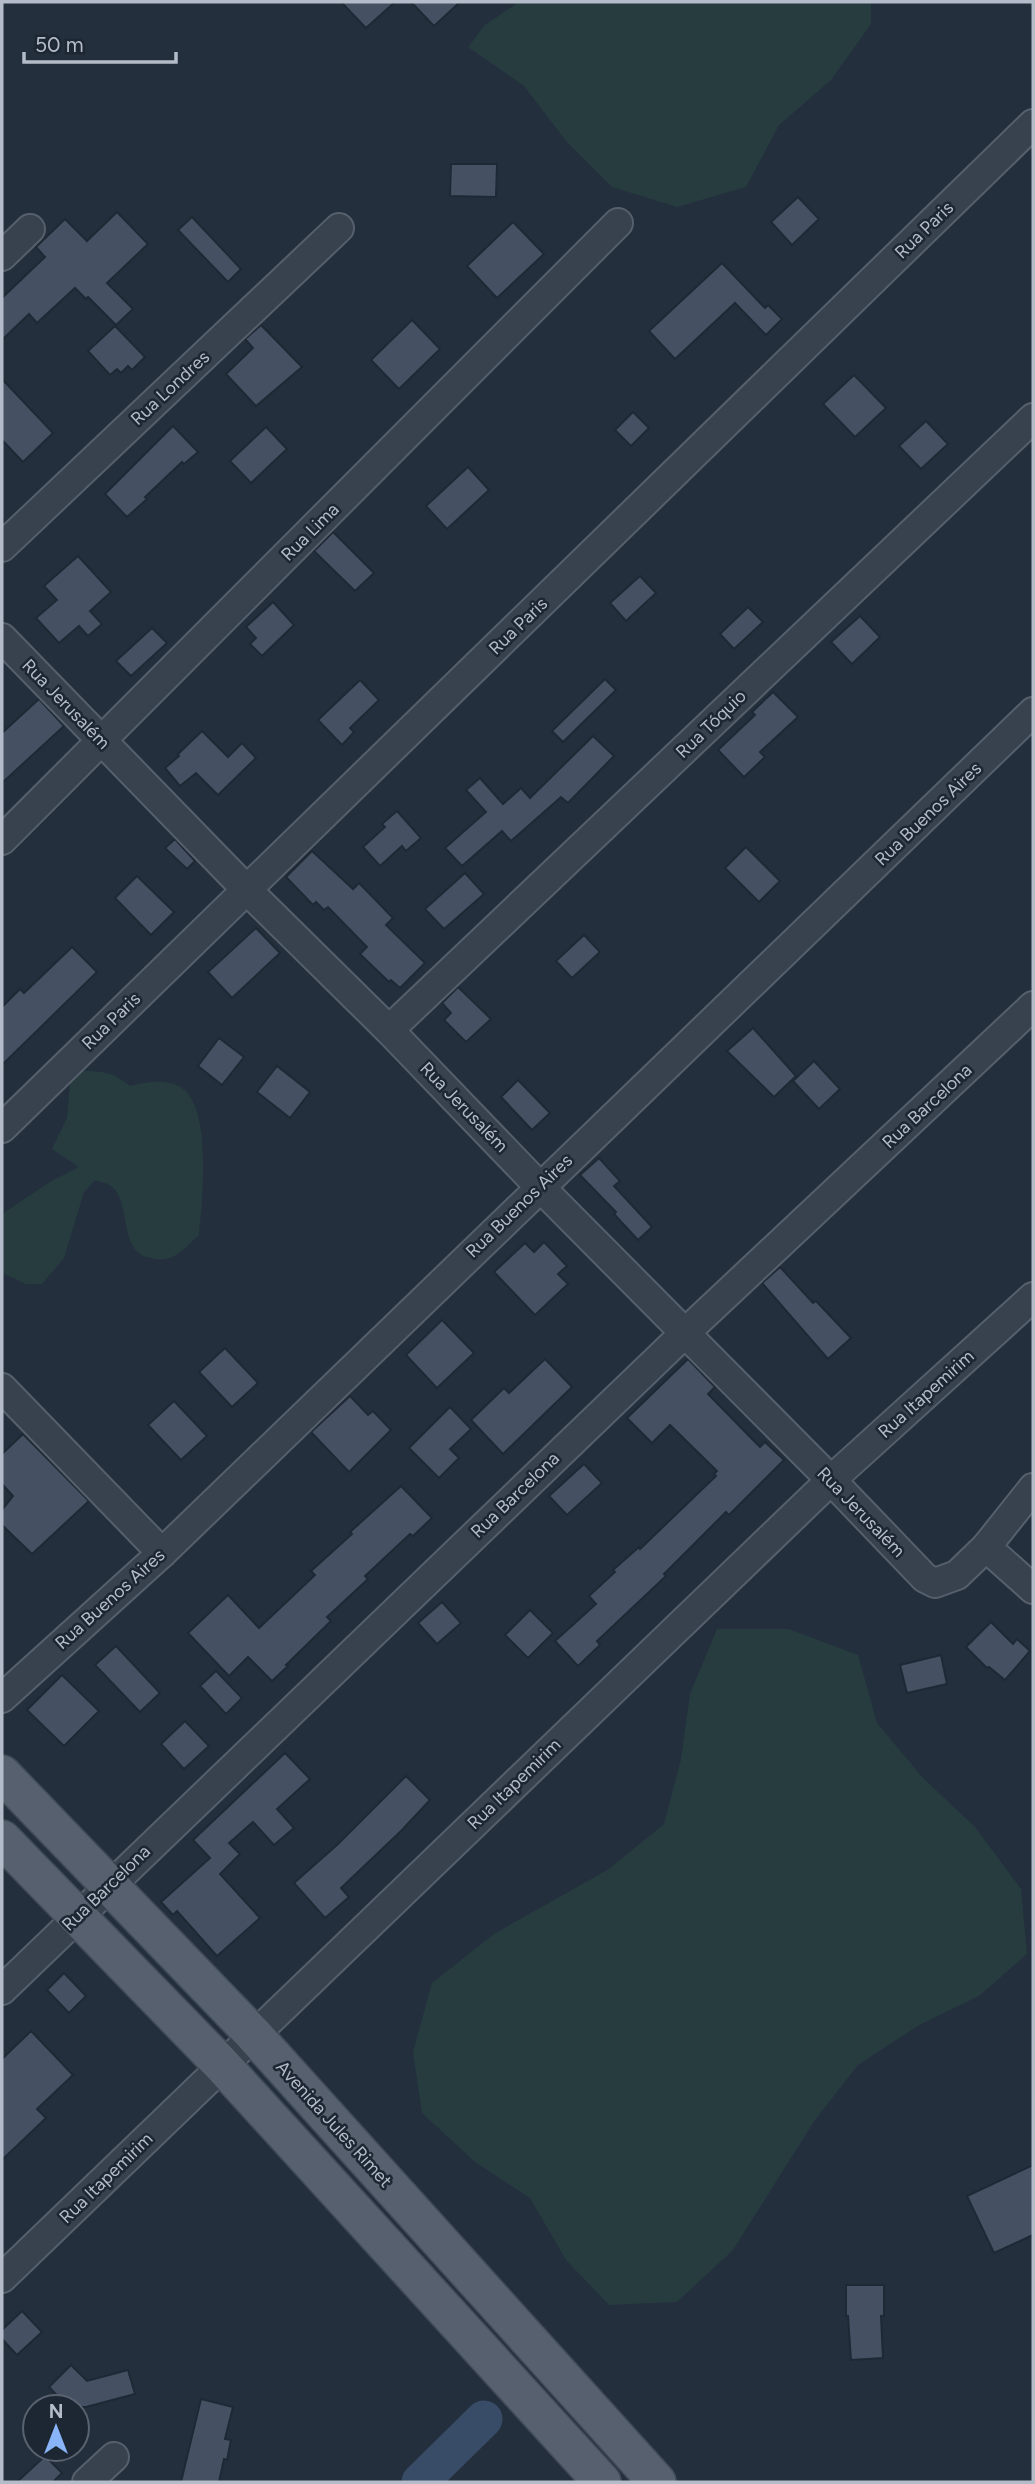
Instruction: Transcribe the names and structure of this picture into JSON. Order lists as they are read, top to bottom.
{
  "streets": {
    "main road": ["Avenida Jules Rimet"],
    "street": [
      "Rua Paris",
      "Rua Londres",
      "Rua Lima",
      "Rua Jerusalém",
      "Rua Tóquio",
      "Rua Buenos Aires",
      "Rua Barcelona",
      "Rua Itapemirim"
    ]
  },
  "crossings": [
    ["Rua Paris", "Rua Jerusalém"],
    ["Rua Lima", "Rua Jerusalém"],
    ["Rua Jerusalém", "Rua Tóquio"],
    ["Rua Jerusalém", "Rua Buenos Aires"],
    ["Rua Jerusalém", "Rua Barcelona"],
    ["Rua Jerusalém", "Rua Itapemirim"],
    ["Rua Barcelona", "Avenida Jules Rimet"],
    ["Rua Itapemirim", "Avenida Jules Rimet"]
  ],
  "scale_bar": "50 m",
  "north": "top"
}
